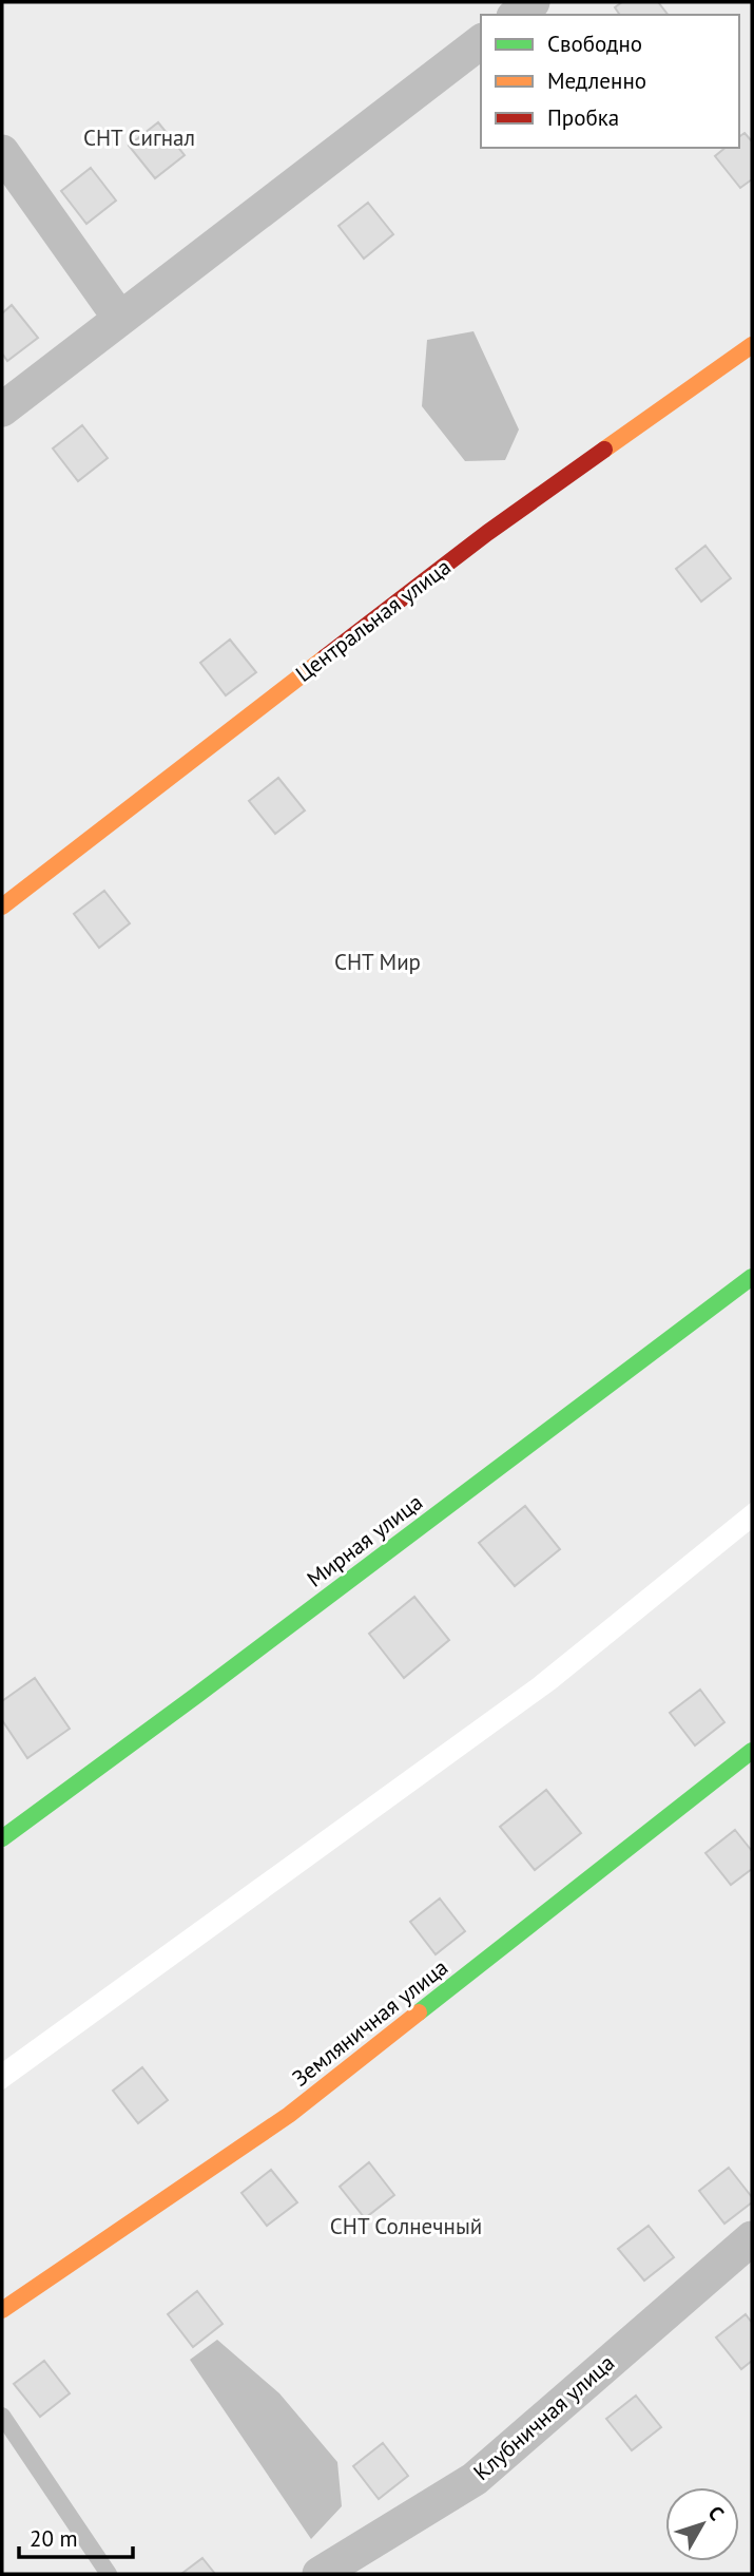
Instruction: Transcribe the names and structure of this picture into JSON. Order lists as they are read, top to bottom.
{
  "streets": {
    "street": [
      "Центральная улица",
      "Мирная улица",
      "Земляничная улица",
      "Клубничная улица"
    ]
  },
  "parks": ["СНТ Сигнал", "СНТ Мир", "СНТ Солнечный"],
  "legend": ["Свободно", "Медленно", "Пробка"],
  "scale_bar": "20 m",
  "north": "top right"
}
